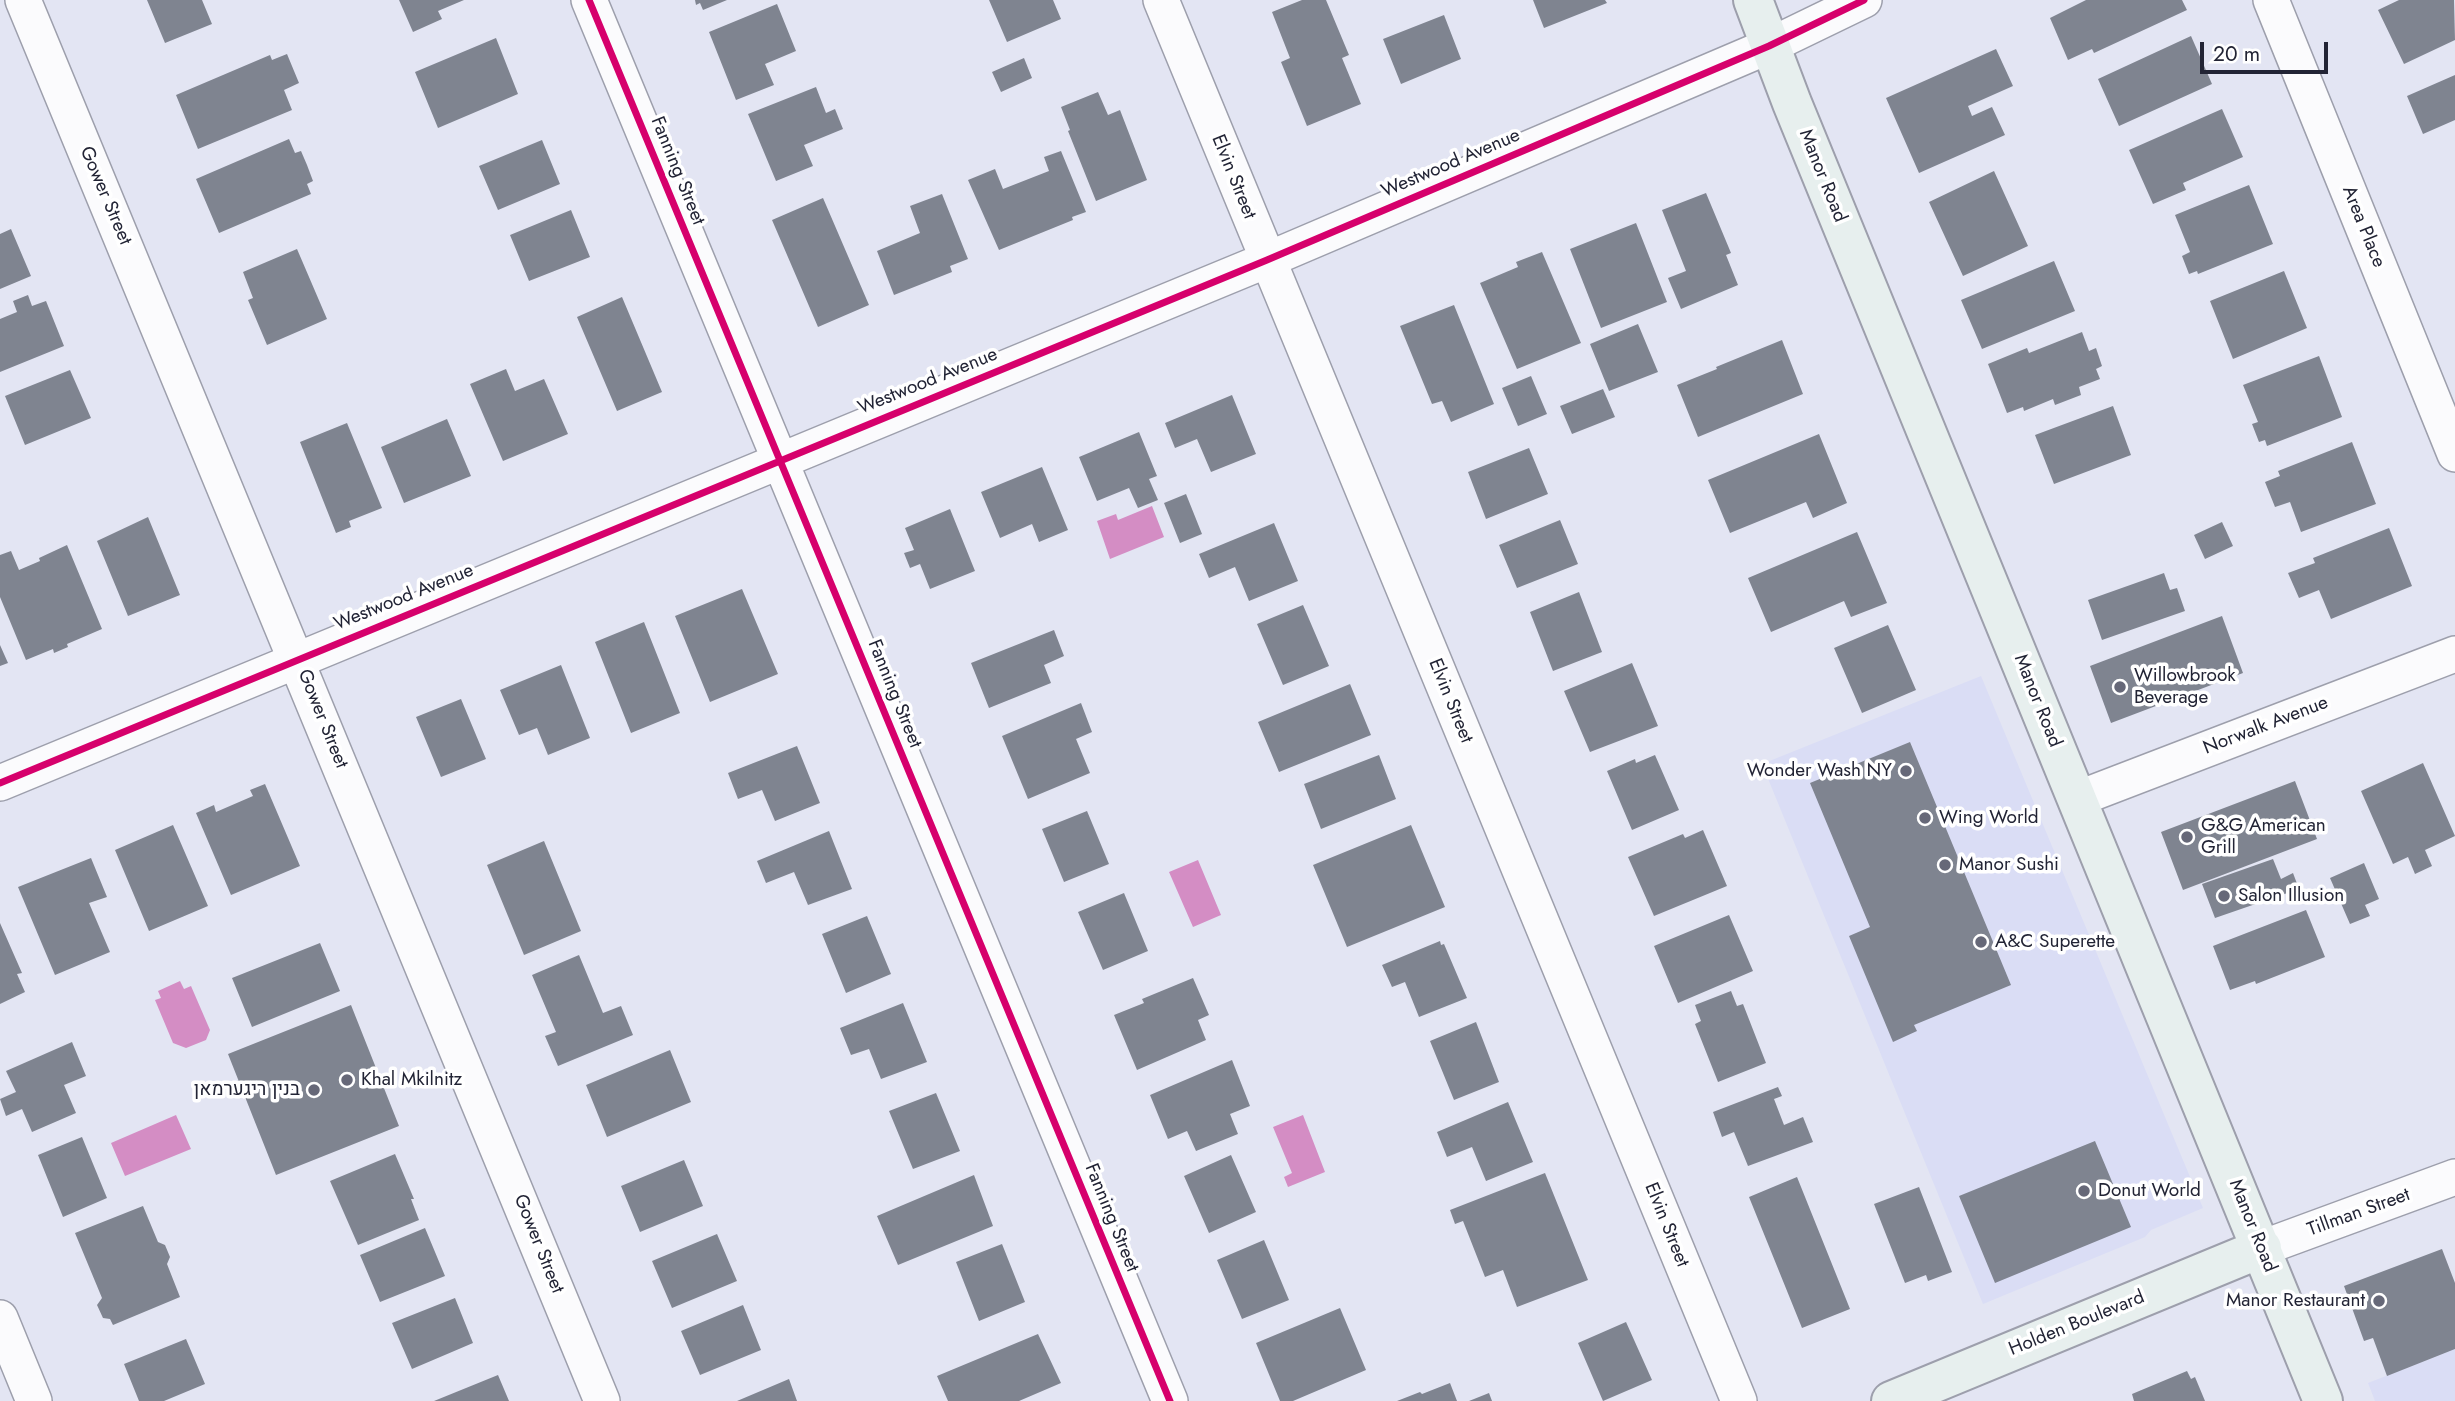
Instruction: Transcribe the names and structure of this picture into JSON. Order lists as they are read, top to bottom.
{
  "streets": {
    "street": [
      "Westwood Avenue",
      "Fanning Street",
      "Manor Road",
      "Elvin Street",
      "Gower Street",
      "Area Place",
      "Norwalk Avenue",
      "Tillman Street",
      "Holden Boulevard"
    ]
  },
  "crossings": [
    ["Westwood Avenue", "Fanning Street"],
    ["Westwood Avenue", "Manor Road"],
    ["Westwood Avenue", "Elvin Street"],
    ["Westwood Avenue", "Gower Street"],
    ["Manor Road", "Norwalk Avenue"],
    ["Manor Road", "Tillman Street"],
    ["Manor Road", "Holden Boulevard"],
    ["Tillman Street", "Holden Boulevard"]
  ],
  "places": [
    "Willowbrook Beverage",
    "Wonder Wash NY",
    "Wing World",
    "G&G American Grill",
    "Manor Sushi",
    "Salon Illusion",
    "A&C Superette",
    "Khal Mkilnitz",
    "בנין ריגערמאן",
    "Donut World",
    "Manor Restaurant"
  ],
  "scale_bar": "20 m"
}
